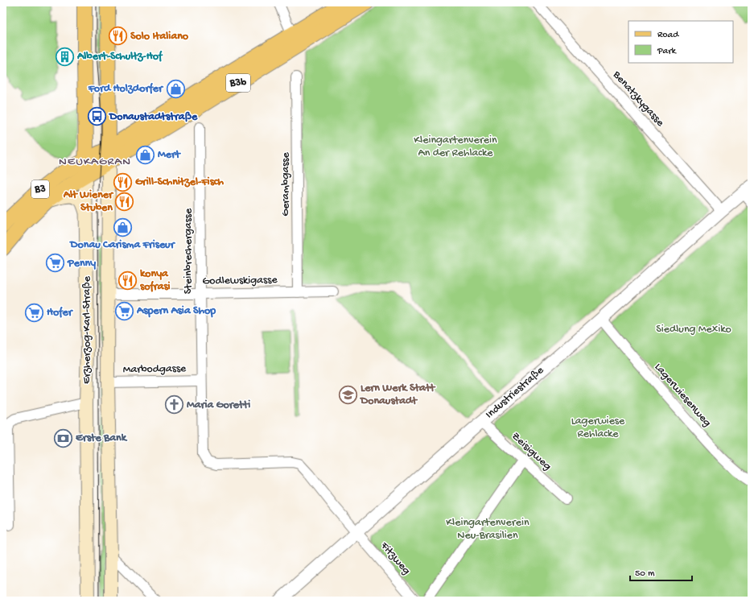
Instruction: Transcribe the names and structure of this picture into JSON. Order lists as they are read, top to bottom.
{
  "streets": {
    "main road": ["B3b", "B3", "Erzherzog-Karl-Straße"],
    "street": [
      "Benatzkygasse",
      "Gerambgasse",
      "Steinbrechergasse",
      "Godlewskigasse",
      "Marbodgasse",
      "Industriestraße",
      "Lagerwiesenweg",
      "Zeisigweg",
      "Fitzweg"
    ]
  },
  "crossings": [
    ["B3b", "B3"],
    ["B3b", "Erzherzog-Karl-Straße"],
    ["Benatzkygasse", "Industriestraße"],
    ["Gerambgasse", "Godlewskigasse"],
    ["B3", "Erzherzog-Karl-Straße"],
    ["Steinbrechergasse", "Godlewskigasse"],
    ["Steinbrechergasse", "Marbodgasse"],
    ["Steinbrechergasse", "Industriestraße"],
    ["Steinbrechergasse", "Fitzweg"],
    ["Godlewskigasse", "Erzherzog-Karl-Straße"],
    ["Erzherzog-Karl-Straße", "Marbodgasse"],
    ["Industriestraße", "Lagerwiesenweg"],
    ["Industriestraße", "Zeisigweg"],
    ["Industriestraße", "Fitzweg"]
  ],
  "districts": ["NEUKAGRAN"],
  "parks": [
    "Kleingartenverein An der Rehlacke",
    "Siedlung Mexiko",
    "Lagerwiese Rehlacke",
    "Kleingartenverein Neu-Brasilien"
  ],
  "places": {
    "restaurant": [
      "Solo Italiano",
      "Grill-Schnitzel-Fisch",
      "Alt Wiener Stuben",
      "konya sofrasi"
    ],
    "building": ["Albert-Schultz-Hof"],
    "shop": ["Ford Holzdorfer", "Mert", "Donau Carisma Friseur"],
    "bus stop": ["Donaustadtstraße"],
    "supermarket": ["Penny", "Aspern Asia Shop", "Hofer"],
    "school or university": ["Lern Werk Statt Donaustadt"],
    "church": ["Maria Goretti"],
    "bank": ["Erste Bank"]
  },
  "legend": ["Road", "Park"],
  "scale_bar": "50 m"
}
